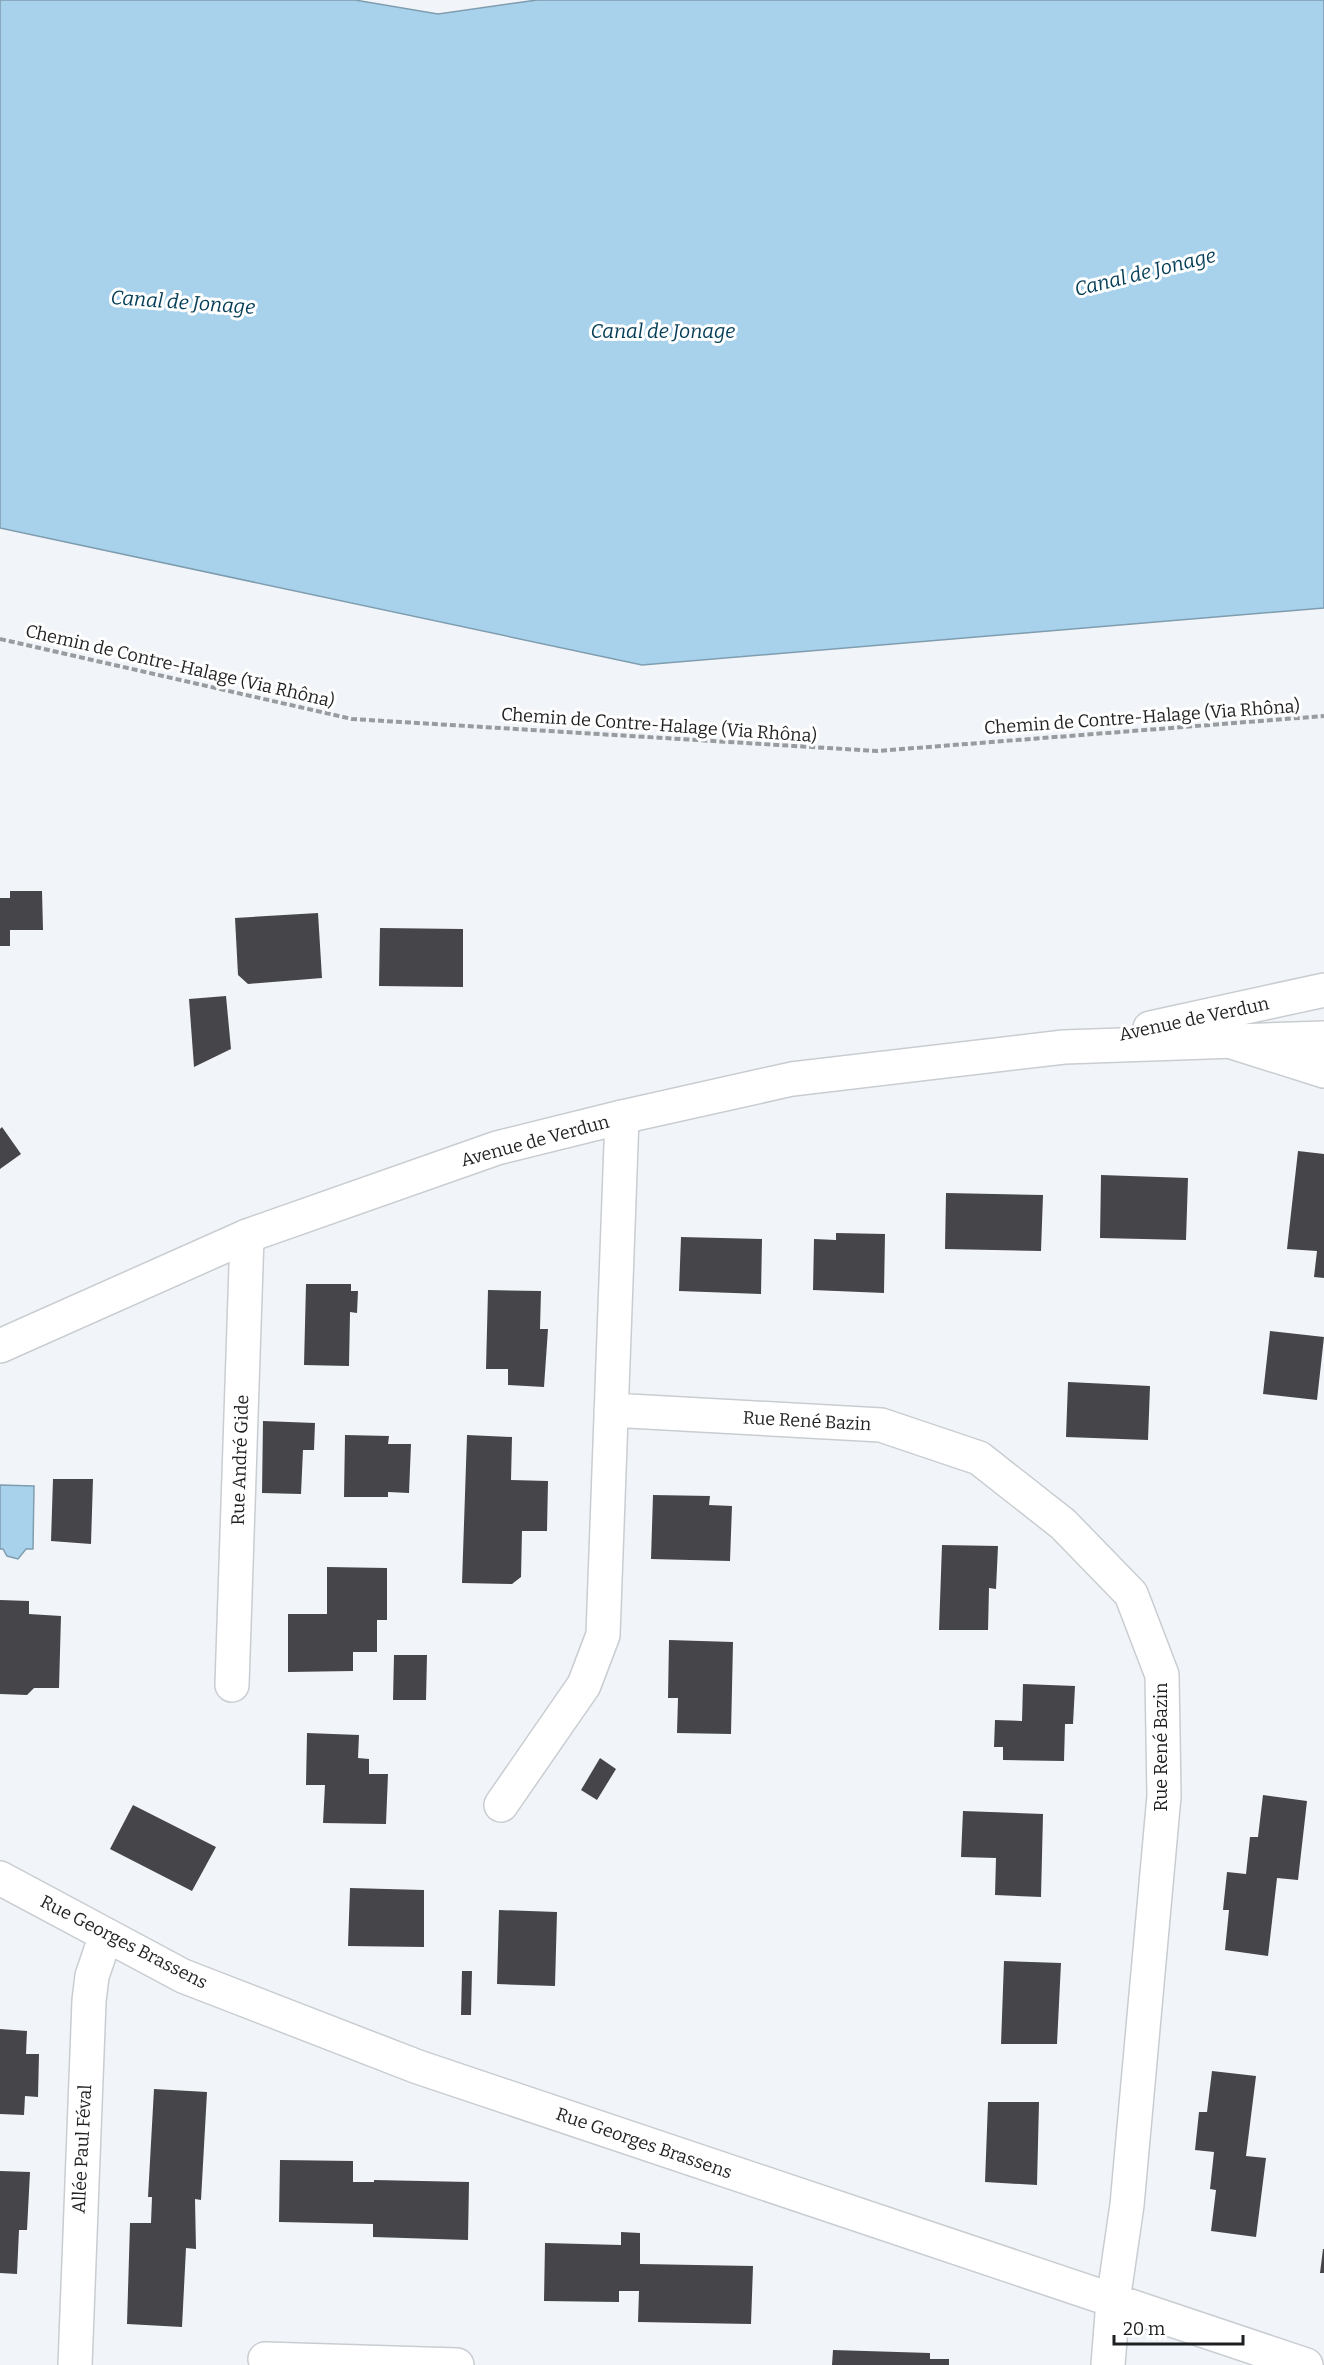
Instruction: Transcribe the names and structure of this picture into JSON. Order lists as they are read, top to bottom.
{
  "streets": {
    "street": [
      "Avenue de Verdun",
      "Rue René Bazin",
      "Rue André Gide",
      "Rue Georges Brassens",
      "Allée Paul Féval"
    ],
    "path": ["Chemin de Contre-Halage (Via Rhôna)"]
  },
  "crossings": [
    ["Avenue de Verdun", "Rue André Gide"],
    ["Rue René Bazin", "Rue Georges Brassens"],
    ["Rue Georges Brassens", "Allée Paul Féval"]
  ],
  "water": ["Canal de Jonage"],
  "scale_bar": "20 m"
}
